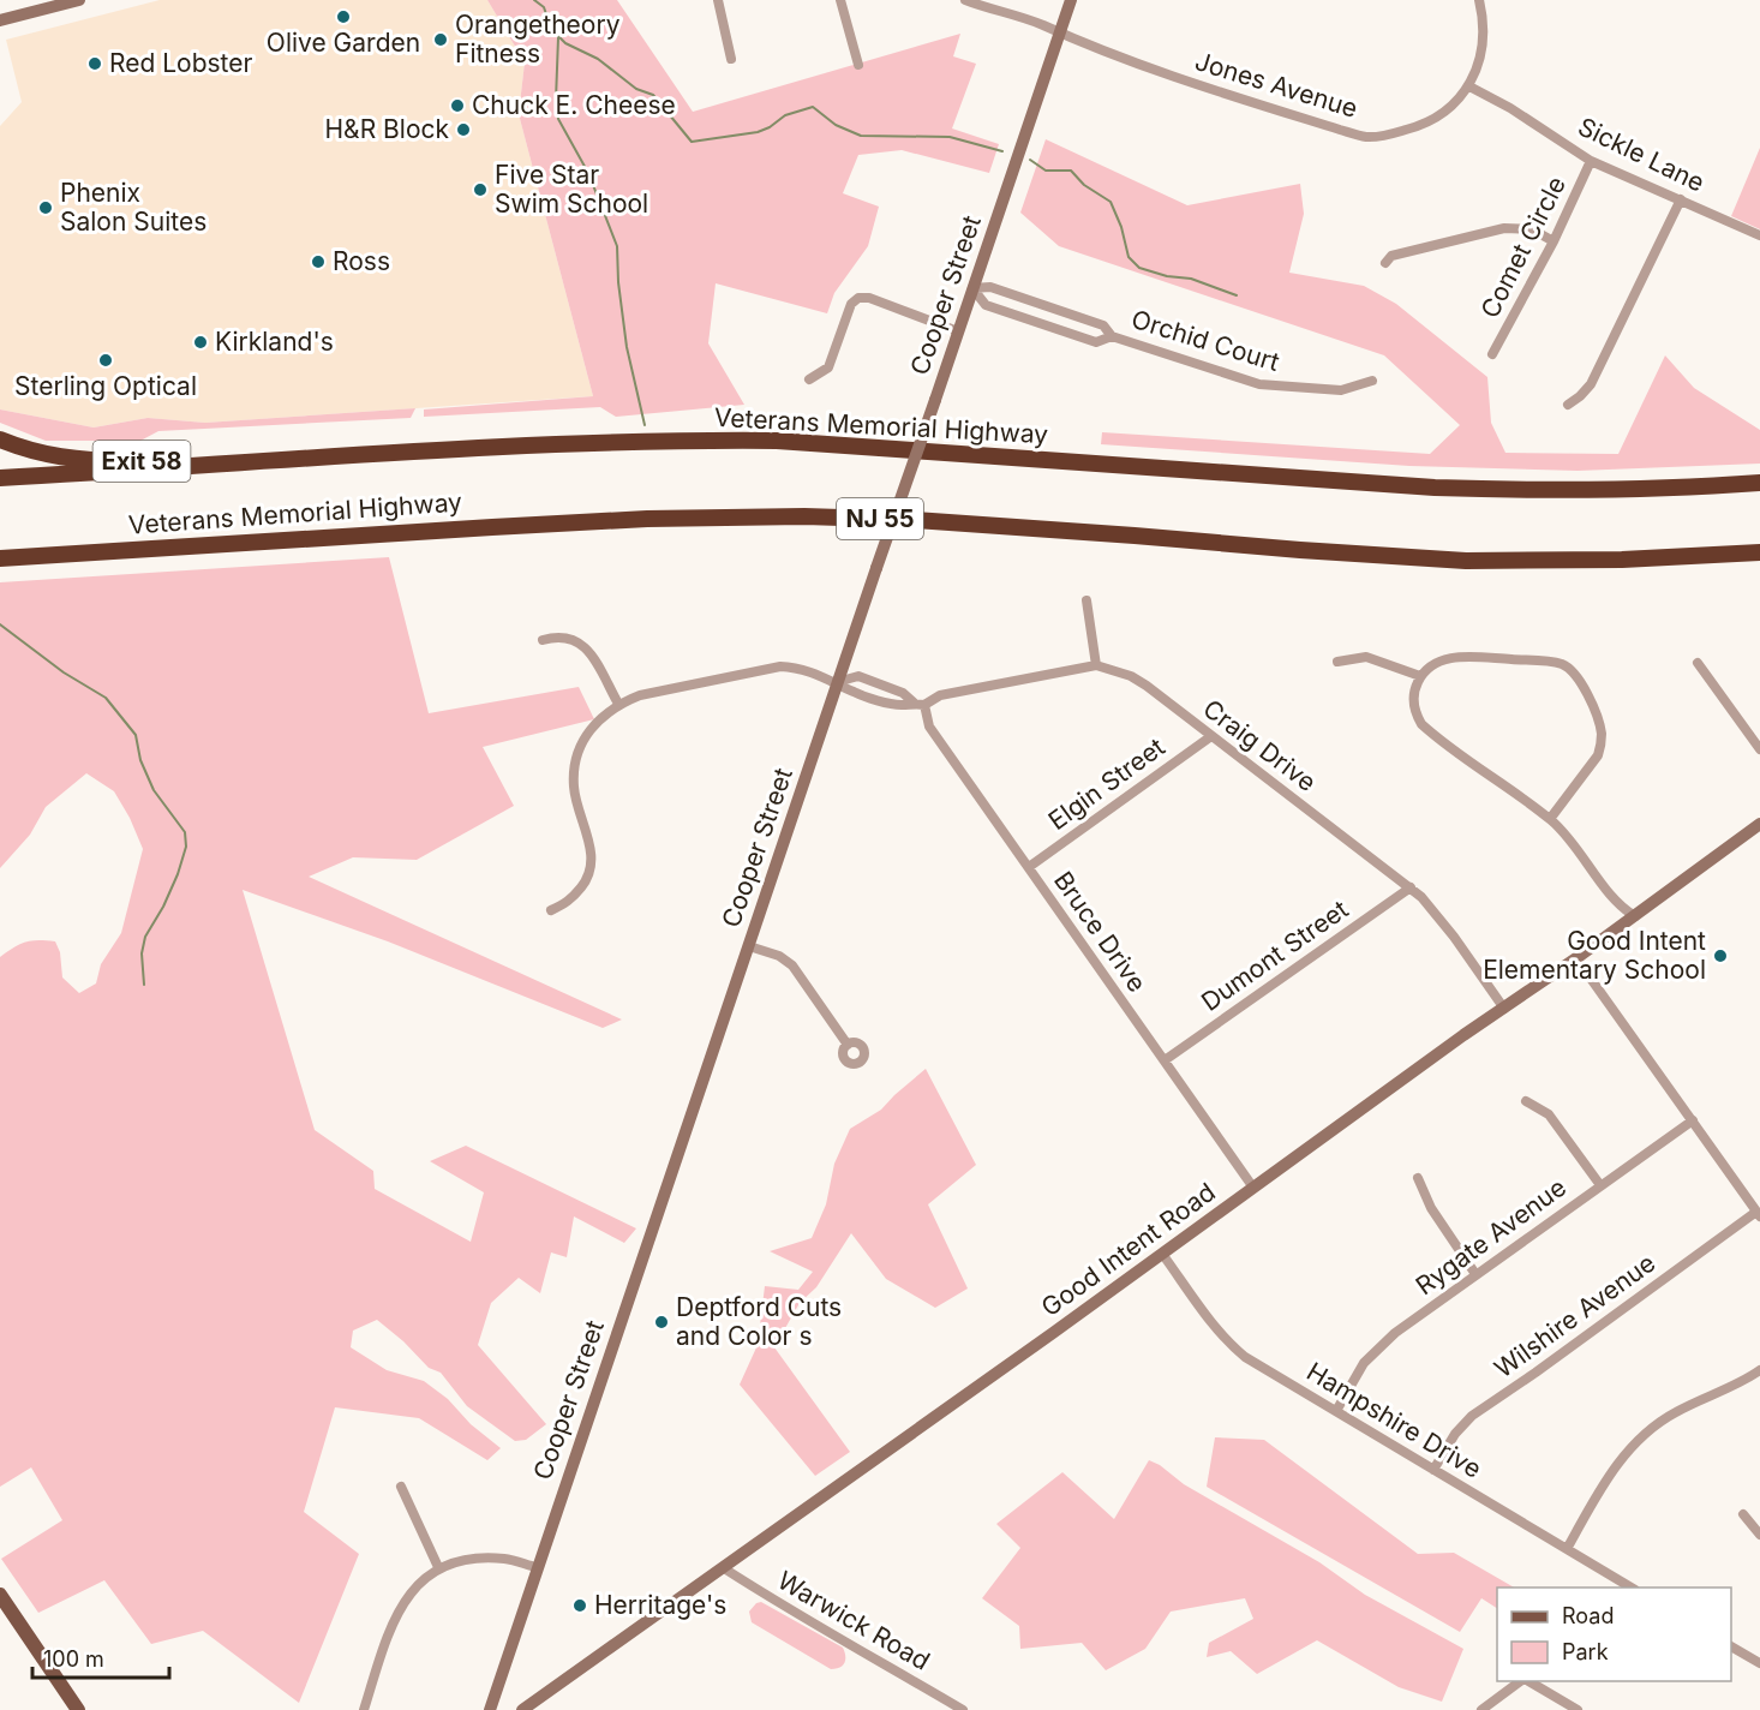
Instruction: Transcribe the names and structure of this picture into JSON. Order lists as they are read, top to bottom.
{
  "streets": {
    "highway": ["Veterans Memorial Highway", "Exit 58", "NJ 55"],
    "main road": ["Cooper Street", "Good Intent Road"],
    "street": [
      "Jones Avenue",
      "Sickle Lane",
      "Comet Circle",
      "Orchid Court",
      "Craig Drive",
      "Elgin Street",
      "Bruce Drive",
      "Dumont Street",
      "Rygate Avenue",
      "Wilshire Avenue",
      "Hampshire Drive",
      "Warwick Road"
    ]
  },
  "crossings": [
    ["Jones Avenue", "Sickle Lane"],
    ["Jones Avenue", "Cooper Street"],
    ["Sickle Lane", "Comet Circle"],
    ["Cooper Street", "Orchid Court"],
    ["Veterans Memorial Highway", "Exit 58"],
    ["Craig Drive", "Elgin Street"],
    ["Craig Drive", "Bruce Drive"],
    ["Craig Drive", "Dumont Street"],
    ["Craig Drive", "Good Intent Road"],
    ["Elgin Street", "Bruce Drive"],
    ["Bruce Drive", "Dumont Street"],
    ["Bruce Drive", "Good Intent Road"],
    ["Rygate Avenue", "Hampshire Drive"],
    ["Good Intent Road", "Hampshire Drive"],
    ["Good Intent Road", "Warwick Road"],
    ["Wilshire Avenue", "Hampshire Drive"]
  ],
  "places": [
    "Olive Garden",
    "Orangetheory Fitness",
    "Red Lobster",
    "Chuck E. Cheese",
    "H&R Block",
    "Five Star Swim School",
    "Phenix Salon Suites",
    "Ross",
    "Kirkland's",
    "Sterling Optical",
    "Good Intent Elementary School",
    "Deptford Cuts and Color s",
    "Herritage's"
  ],
  "legend": ["Road", "Park"],
  "scale_bar": "100 m"
}
